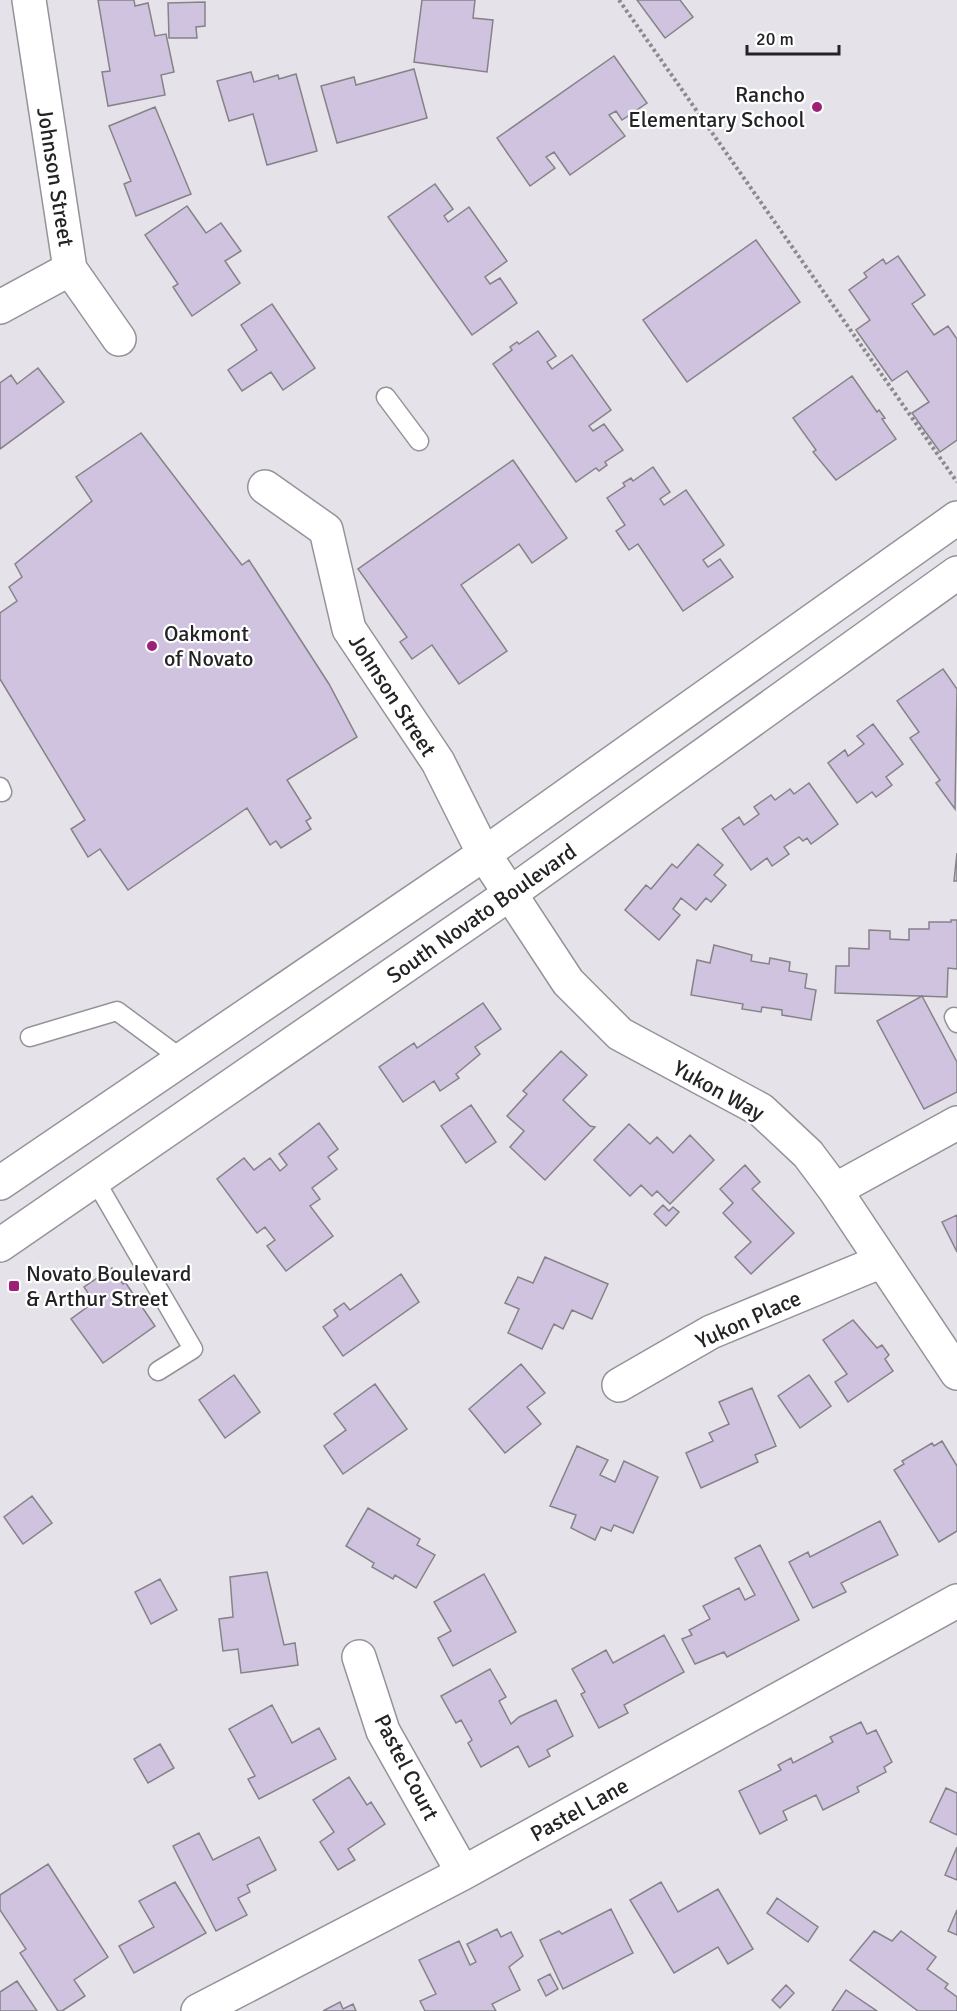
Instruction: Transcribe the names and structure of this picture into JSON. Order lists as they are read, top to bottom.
{
  "streets": {
    "street": [
      "Johnson Street",
      "South Novato Boulevard",
      "Yukon Way",
      "Yukon Place",
      "Pastel Court",
      "Pastel Lane"
    ]
  },
  "crossings": [
    ["Johnson Street", "South Novato Boulevard"],
    ["Johnson Street", "Yukon Way"],
    ["South Novato Boulevard", "Yukon Way"],
    ["Yukon Way", "Yukon Place"],
    ["Pastel Court", "Pastel Lane"]
  ],
  "places": {
    "other": ["Rancho Elementary School", "Oakmont of Novato"],
    "transit": ["Novato Boulevard & Arthur Street"]
  },
  "scale_bar": "20 m"
}
